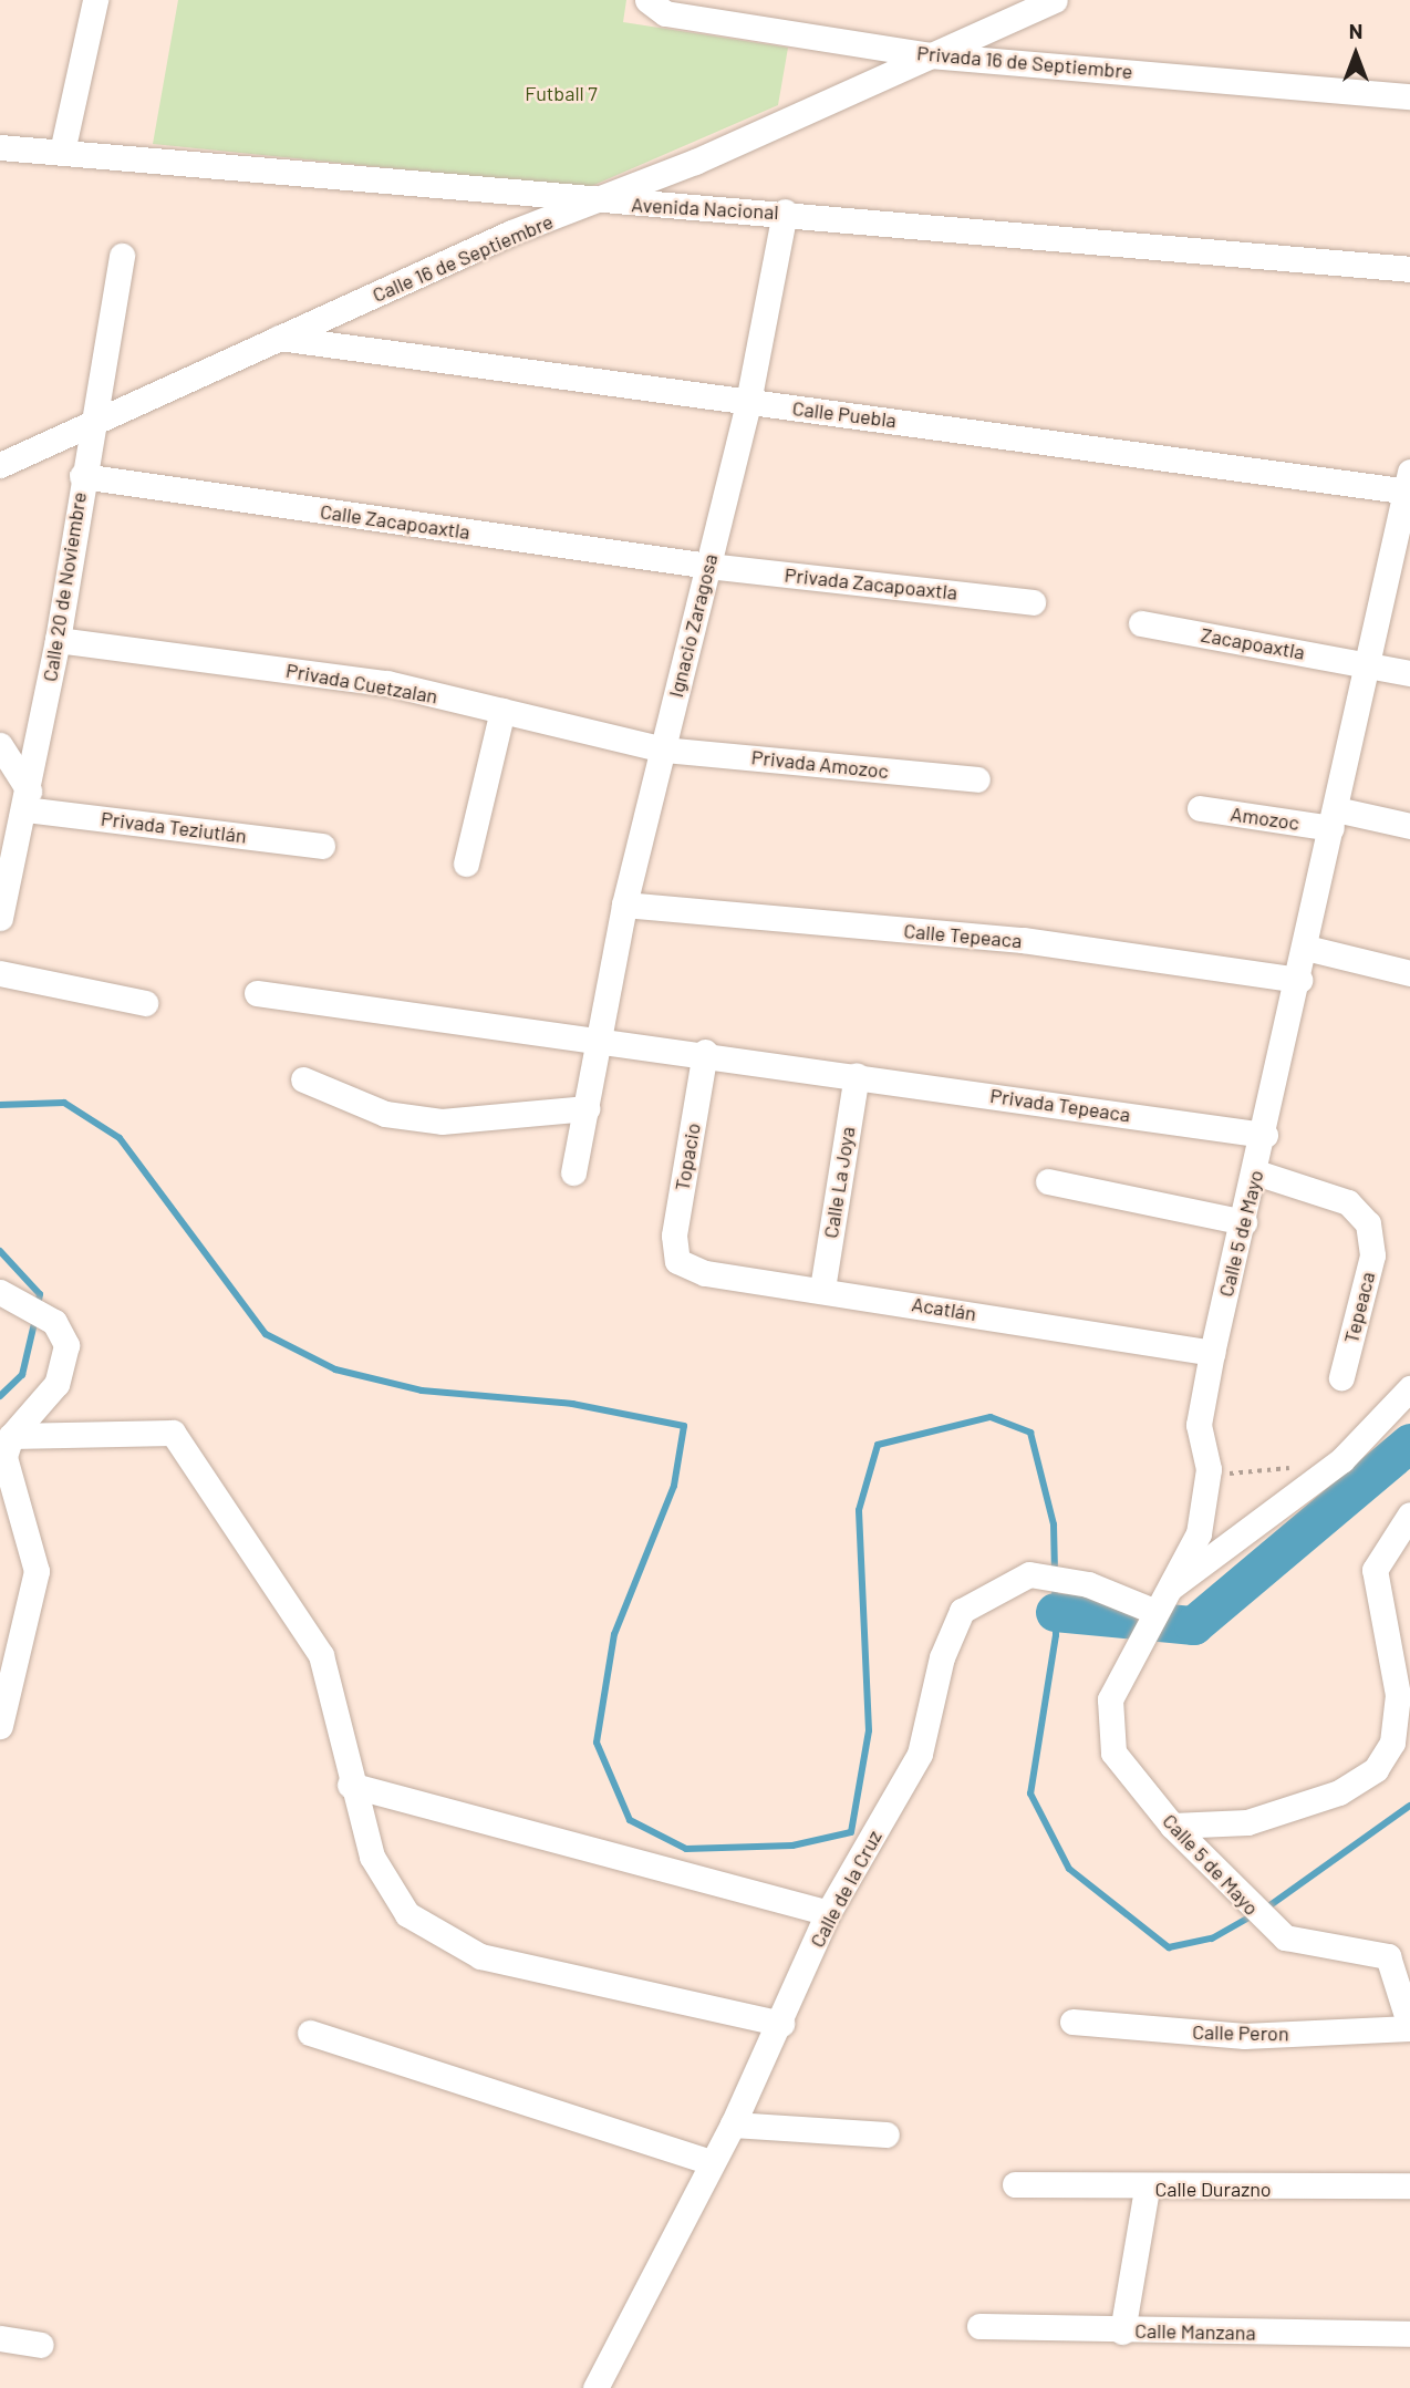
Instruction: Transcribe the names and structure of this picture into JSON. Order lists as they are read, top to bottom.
{
  "streets": {
    "street": [
      "Privada 16 de Septiembre",
      "Avenida Nacional",
      "Calle 16 de Septiembre",
      "Calle Puebla",
      "Calle Zacapoaxtla",
      "Privada Zacapoaxtla",
      "Calle 20 de Noviembre",
      "Ignacio Zaragosa",
      "Zacapoaxtla",
      "Privada Cuetzalan",
      "Privada Amozoc",
      "Amozoc",
      "Privada Teziutlán",
      "Calle Tepeaca",
      "Privada Tepeaca",
      "Topacio",
      "Calle La Joya",
      "Calle 5 de Mayo",
      "Tepeaca",
      "Acatlán",
      "Calle de la Cruz",
      "Calle Peron",
      "Calle Durazno",
      "Calle Manzana"
    ]
  },
  "crossings": [
    ["Privada 16 de Septiembre", "Calle 16 de Septiembre"],
    ["Avenida Nacional", "Calle 16 de Septiembre"],
    ["Avenida Nacional", "Ignacio Zaragosa"],
    ["Calle 16 de Septiembre", "Calle Puebla"],
    ["Calle 16 de Septiembre", "Calle 20 de Noviembre"],
    ["Calle Puebla", "Ignacio Zaragosa"],
    ["Calle Puebla", "Calle 5 de Mayo"],
    ["Calle Zacapoaxtla", "Privada Zacapoaxtla"],
    ["Calle Zacapoaxtla", "Calle 20 de Noviembre"],
    ["Calle Zacapoaxtla", "Ignacio Zaragosa"],
    ["Privada Zacapoaxtla", "Ignacio Zaragosa"],
    ["Calle 20 de Noviembre", "Privada Cuetzalan"],
    ["Calle 20 de Noviembre", "Privada Teziutlán"],
    ["Ignacio Zaragosa", "Privada Cuetzalan"],
    ["Ignacio Zaragosa", "Privada Amozoc"],
    ["Ignacio Zaragosa", "Calle Tepeaca"],
    ["Zacapoaxtla", "Calle 5 de Mayo"],
    ["Privada Cuetzalan", "Privada Amozoc"],
    ["Amozoc", "Calle 5 de Mayo"],
    ["Calle Tepeaca", "Calle 5 de Mayo"],
    ["Privada Tepeaca", "Calle La Joya"],
    ["Privada Tepeaca", "Calle 5 de Mayo"],
    ["Topacio", "Acatlán"],
    ["Calle La Joya", "Acatlán"],
    ["Calle 5 de Mayo", "Tepeaca"],
    ["Calle 5 de Mayo", "Acatlán"],
    ["Calle 5 de Mayo", "Calle de la Cruz"],
    ["Calle 5 de Mayo", "Calle Peron"]
  ],
  "parks": ["Futball 7"],
  "north": "top"
}
